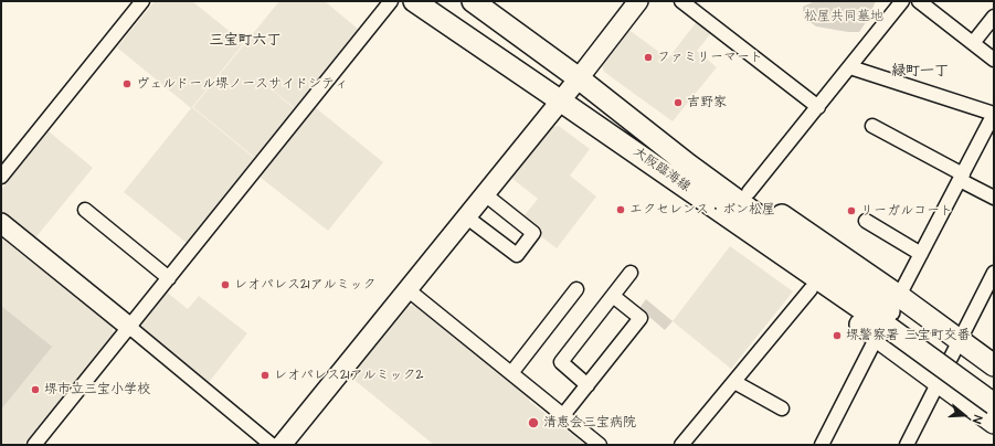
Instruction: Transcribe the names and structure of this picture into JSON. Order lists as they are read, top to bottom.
{
  "streets": {
    "main road": ["大阪臨海線"]
  },
  "districts": ["三宝町六丁", "緑町一丁"],
  "parks": ["松屋共同墓地"],
  "places": [
    "ファミリーマート",
    "ヴェルドール堺ノースサイドシティ",
    "吉野家",
    "エクセレンス・ボン松屋",
    "リーガルコート",
    "レオパレス21アルミック",
    "堺警察署 三宝町交番",
    "レオパレス21アルミック2",
    "堺市立三宝小学校",
    "清恵会三宝病院"
  ],
  "north": "right"
}
